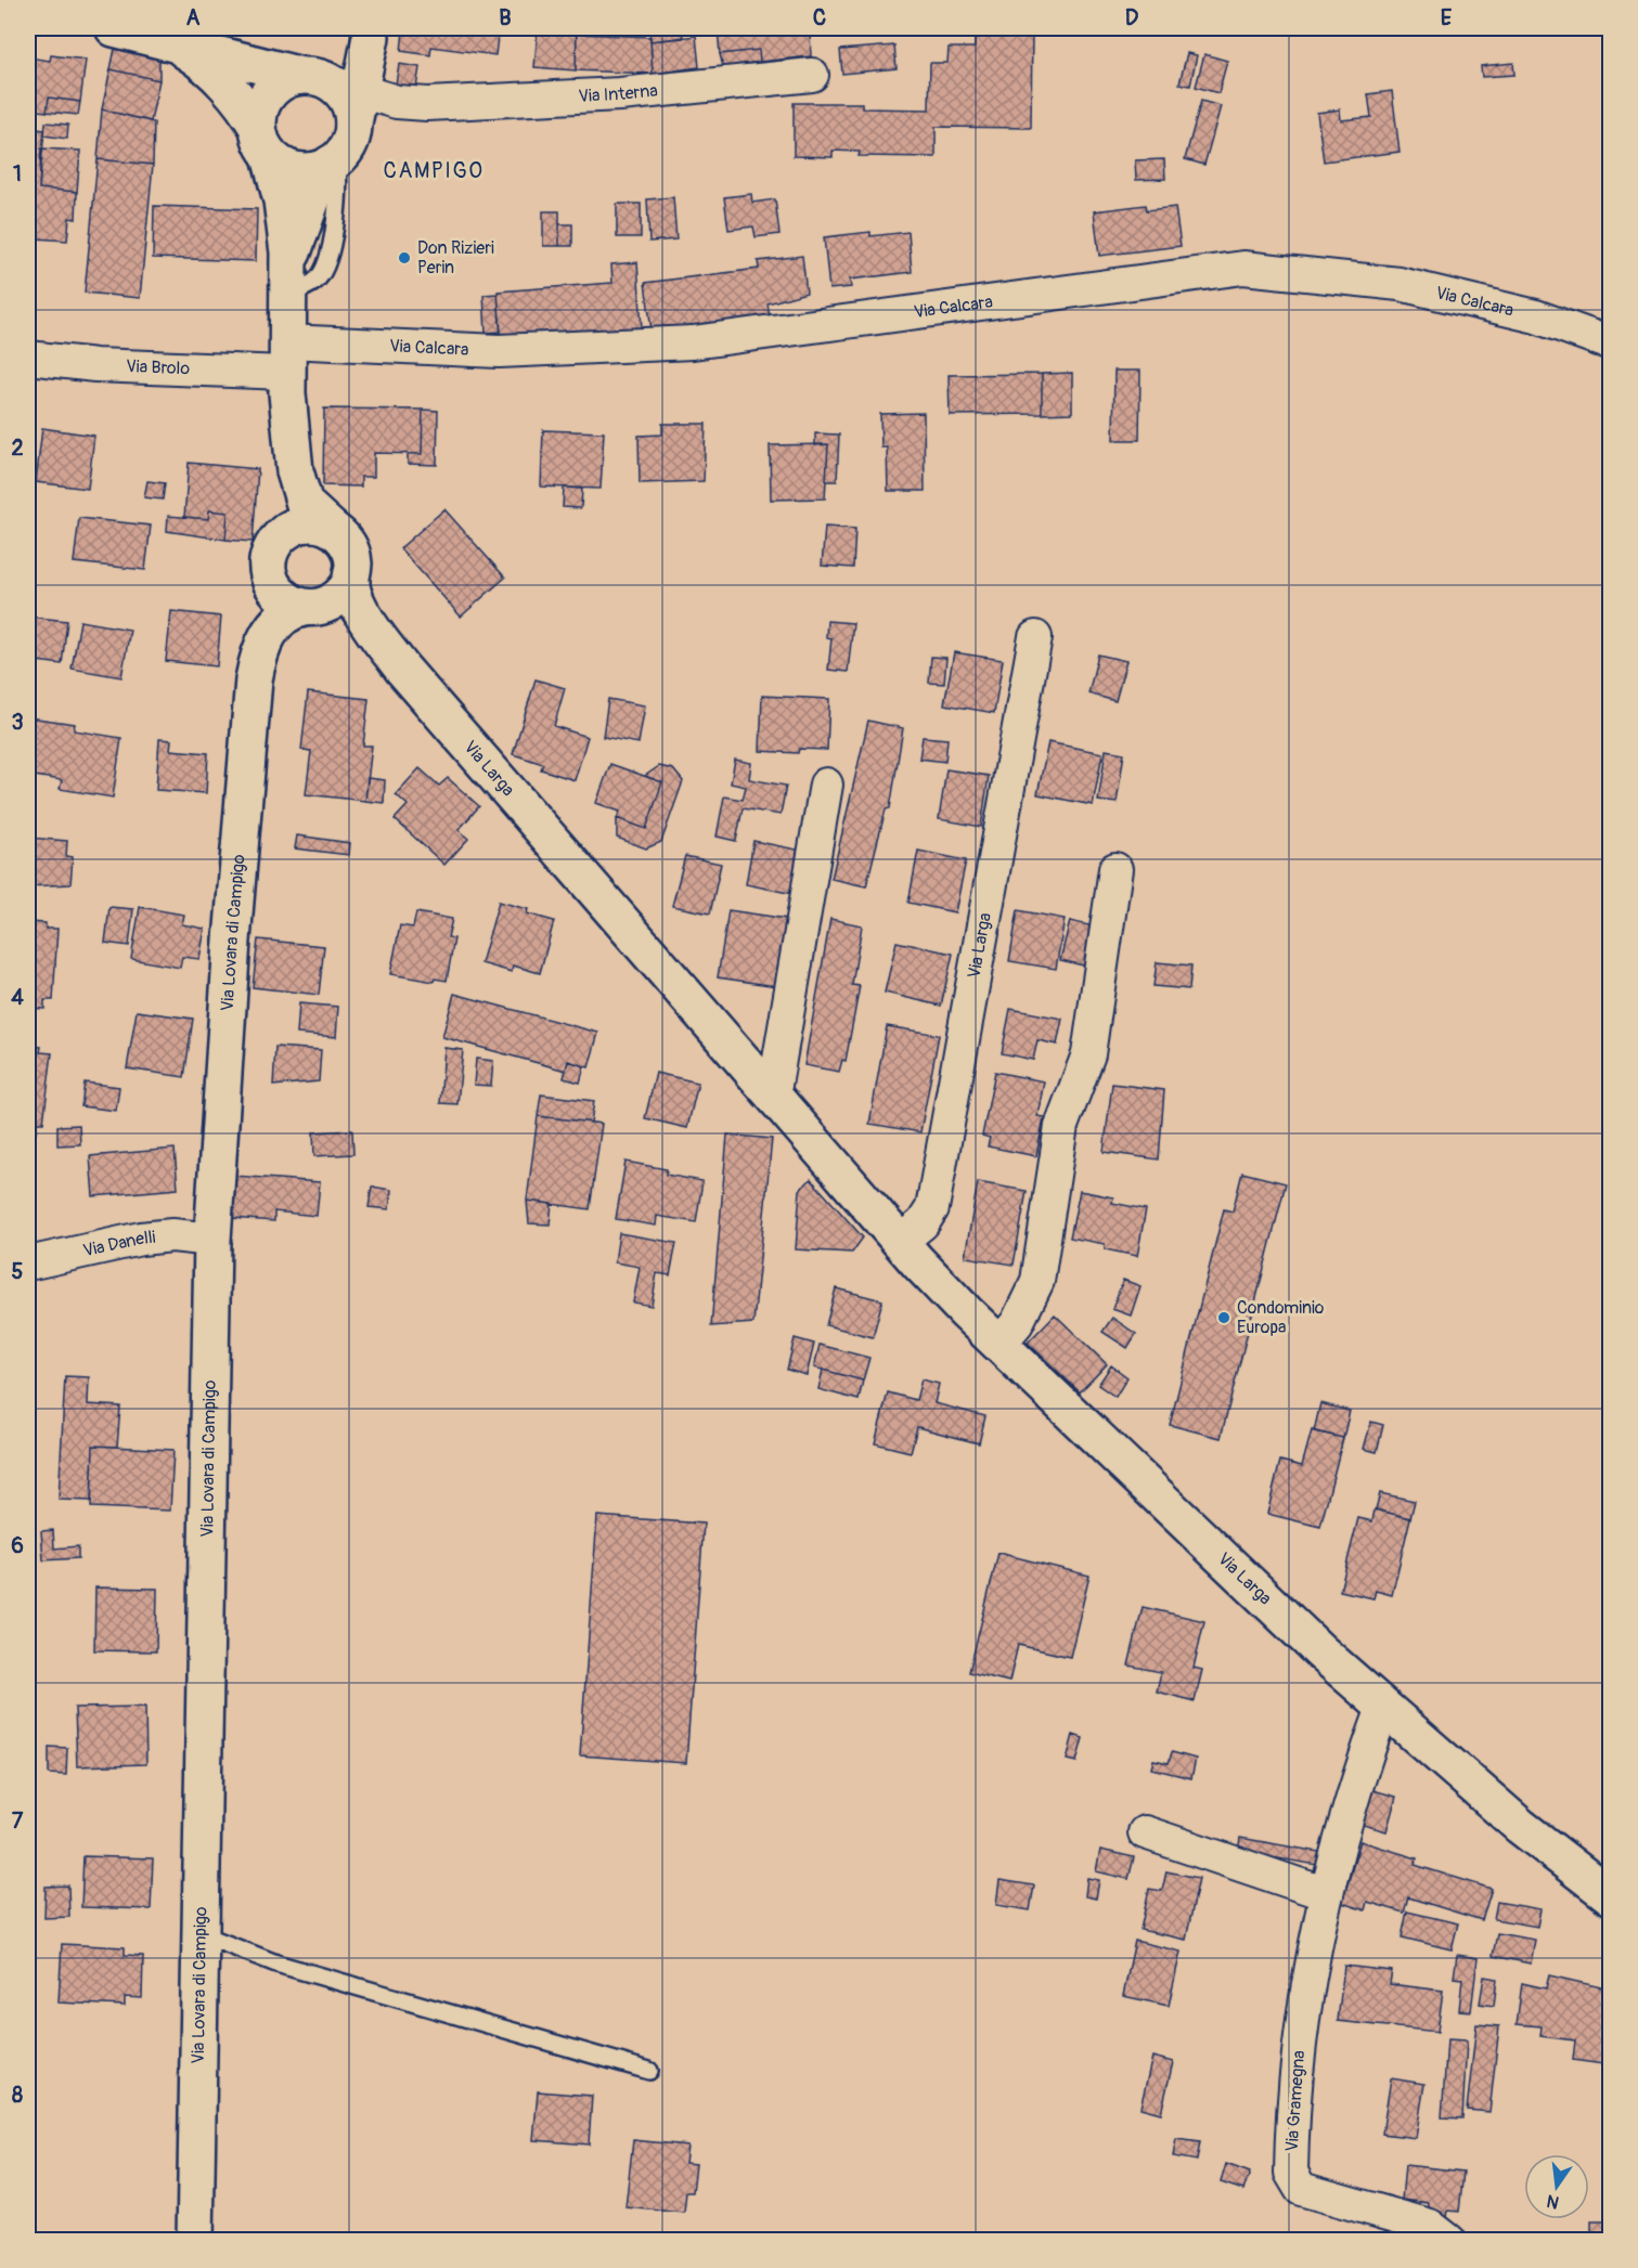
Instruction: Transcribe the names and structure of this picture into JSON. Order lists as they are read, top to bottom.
{
  "streets": {
    "street": [
      "Via Interna",
      "Via Calcara",
      "Via Brolo",
      "Via Larga",
      "Via Lovara di Campigo",
      "Via Danelli",
      "Via Gramegna"
    ]
  },
  "crossings": [
    ["Via Interna", "Via Lovara di Campigo"],
    ["Via Calcara", "Via Brolo"],
    ["Via Calcara", "Via Lovara di Campigo"],
    ["Via Brolo", "Via Lovara di Campigo"],
    ["Via Larga", "Via Lovara di Campigo"],
    ["Via Larga", "Via Gramegna"],
    ["Via Lovara di Campigo", "Via Danelli"]
  ],
  "districts": ["CAMPIGO"],
  "places": ["Don Rizieri Perin", "Condominio Europa"],
  "north": "bottom",
  "grid": {
    "columns": [
      "A",
      "B",
      "C",
      "D",
      "E"
    ],
    "rows": [
      "1",
      "2",
      "3",
      "4",
      "5",
      "6",
      "7",
      "8"
    ]
  }
}
